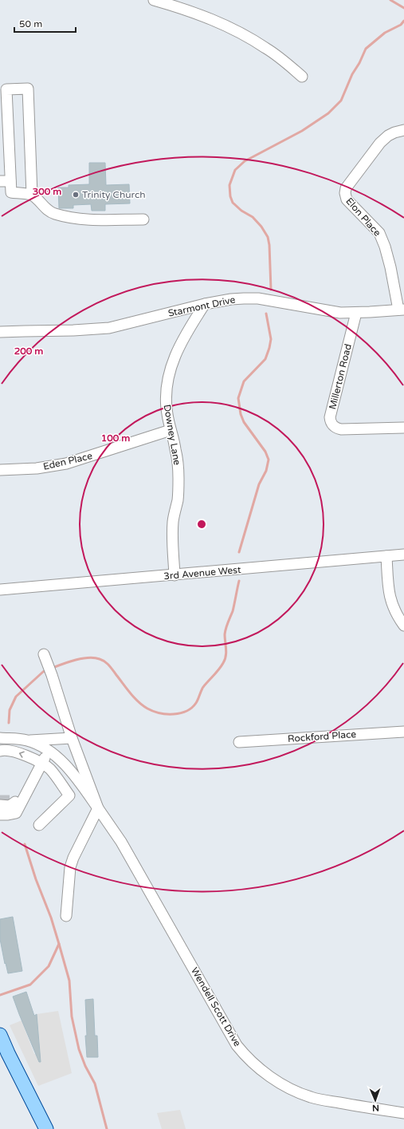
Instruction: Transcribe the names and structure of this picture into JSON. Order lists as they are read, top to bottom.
{
  "streets": {
    "street": [
      "Elon Place",
      "Starmont Drive",
      "Millerton Road",
      "Downey Lane",
      "Eden Place",
      "3rd Avenue West",
      "Rockford Place",
      "Wendell Scott Drive"
    ]
  },
  "crossings": [
    ["Elon Place", "Starmont Drive"],
    ["Starmont Drive", "Millerton Road"],
    ["Starmont Drive", "Downey Lane"],
    ["Downey Lane", "Eden Place"],
    ["Downey Lane", "3rd Avenue West"]
  ],
  "places": ["Trinity Church"],
  "scale_bar": "50 m",
  "north": "bottom",
  "rings": ["300 m", "200 m", "100 m"]
}
